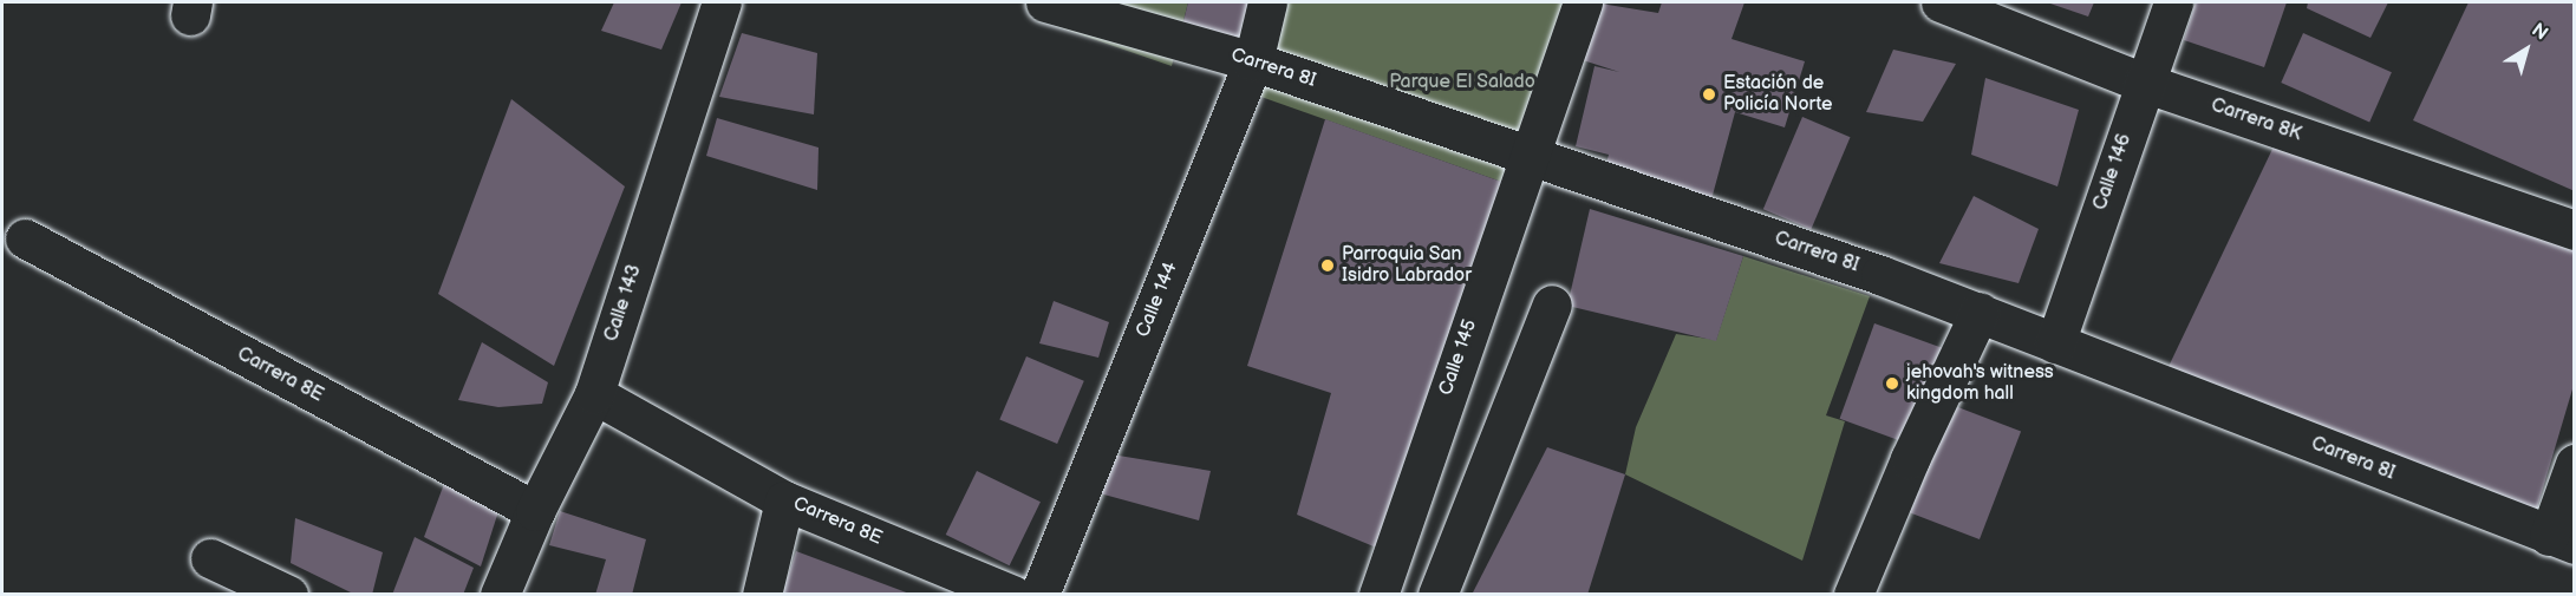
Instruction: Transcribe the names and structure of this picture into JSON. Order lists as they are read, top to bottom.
{
  "streets": {
    "street": [
      "Carrera 8I",
      "Carrera 8K",
      "Calle 146",
      "Calle 144",
      "Calle 143",
      "Calle 145",
      "Carrera 8E"
    ]
  },
  "crossings": [
    ["Carrera 8I", "Calle 146"],
    ["Carrera 8I", "Calle 144"],
    ["Carrera 8I", "Calle 145"],
    ["Carrera 8K", "Calle 146"],
    ["Calle 143", "Carrera 8E"]
  ],
  "parks": ["Parque El Salado"],
  "places": ["Estación de Policía Norte", "Parroquia San Isidro Labrador", "jehovah's witness kingdom hall"],
  "north": "top right"
}
